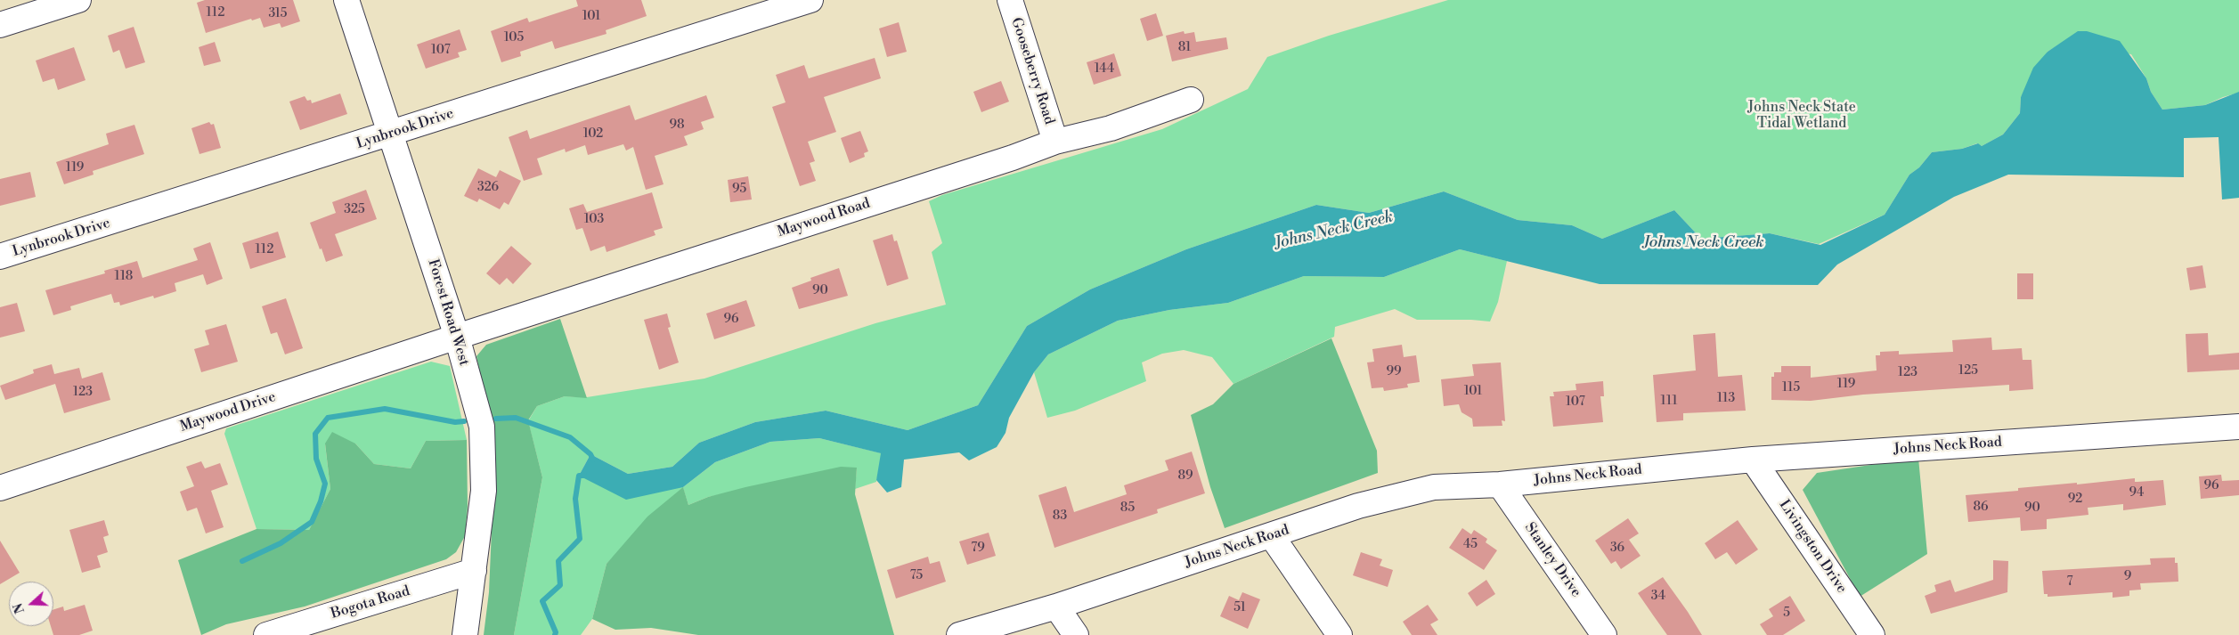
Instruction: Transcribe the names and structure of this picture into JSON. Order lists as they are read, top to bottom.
{
  "streets": {
    "street": [
      "Gooseberry Road",
      "Lynbrook Drive",
      "Maywood Road",
      "Forest Road West",
      "Maywood Drive",
      "Johns Neck Road",
      "Livingston Drive",
      "Stanley Drive",
      "Bogota Road"
    ]
  },
  "crossings": [
    ["Gooseberry Road", "Maywood Road"],
    ["Lynbrook Drive", "Forest Road West"],
    ["Maywood Road", "Forest Road West"],
    ["Maywood Road", "Maywood Drive"],
    ["Forest Road West", "Maywood Drive"],
    ["Forest Road West", "Bogota Road"],
    ["Johns Neck Road", "Livingston Drive"],
    ["Johns Neck Road", "Stanley Drive"]
  ],
  "water": ["Johns Neck Creek"],
  "parks": ["Johns Neck State Tidal Wetland"],
  "house_numbers": [
    "112",
    "315",
    "101",
    "105",
    "81",
    "107",
    "144",
    "98",
    "102",
    "119",
    "326",
    "95",
    "325",
    "103",
    "112",
    "118",
    "90",
    "96",
    "125",
    "99",
    "123",
    "119",
    "115",
    "101",
    "123",
    "113",
    "111",
    "107",
    "89",
    "96",
    "94",
    "92",
    "86",
    "85",
    "90",
    "83",
    "45",
    "79",
    "36",
    "75",
    "9",
    "7",
    "34",
    "51",
    "5"
  ],
  "north": "left"
}
